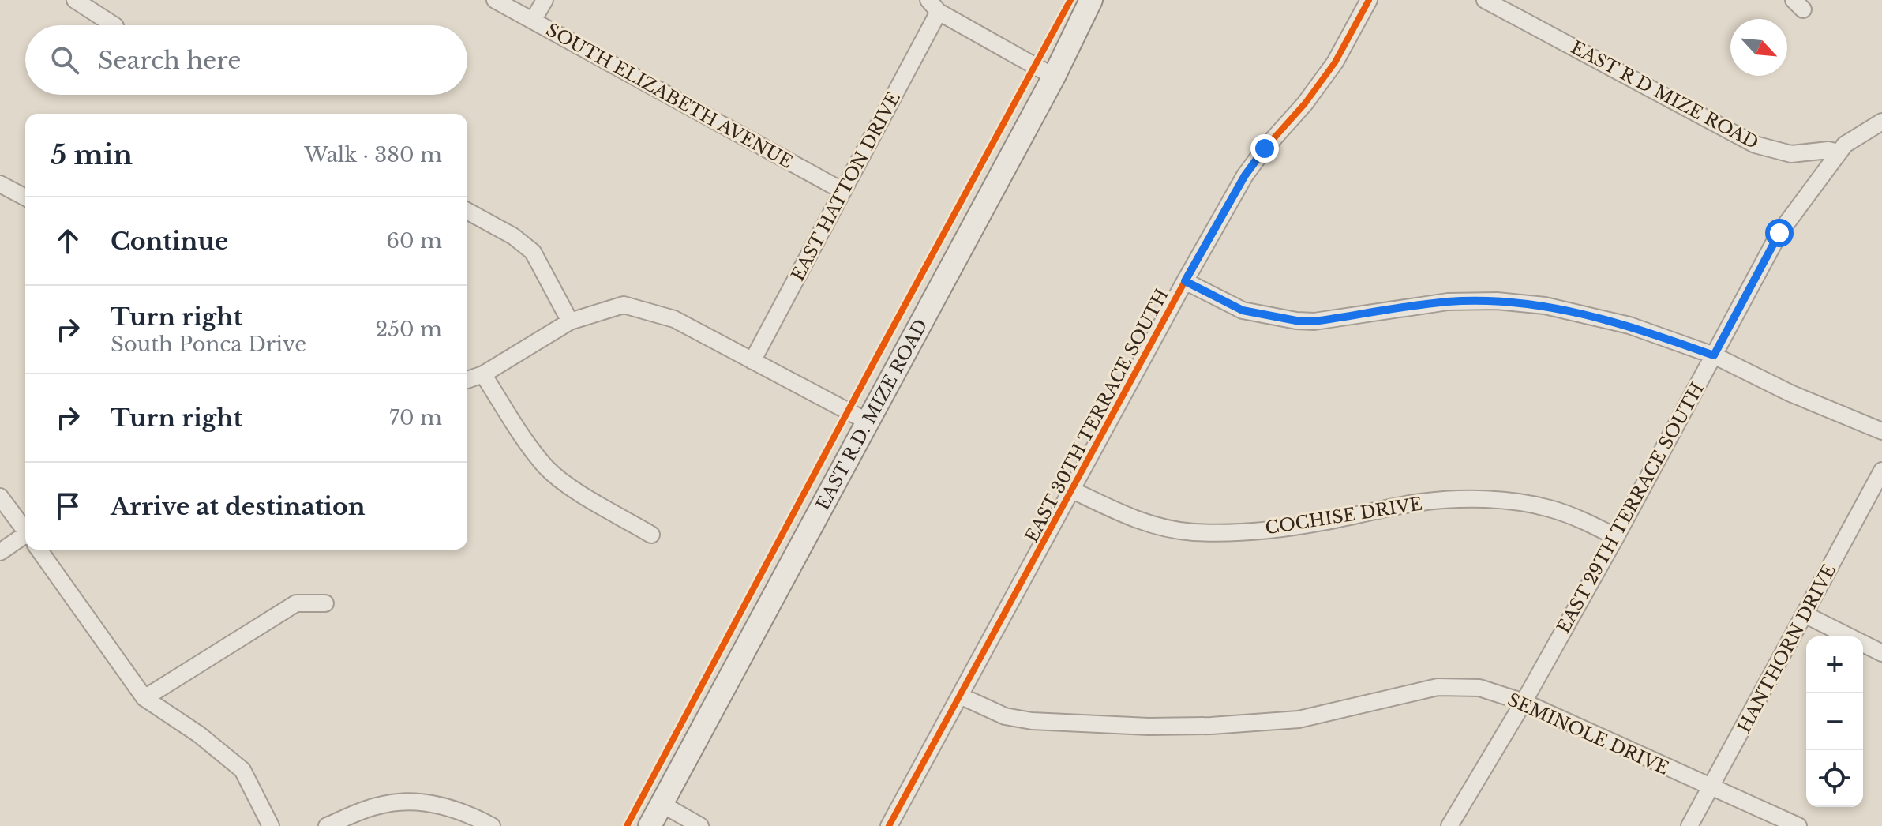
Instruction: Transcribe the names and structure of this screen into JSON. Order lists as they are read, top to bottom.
{
  "streets": {
    "main road": ["EAST R.D. MIZE ROAD"],
    "street": [
      "EAST R D MIZE ROAD",
      "SOUTH ELIZABETH AVENUE",
      "EAST HATTON DRIVE",
      "EAST 30TH TERRACE SOUTH",
      "EAST 29TH TERRACE SOUTH",
      "COCHISE DRIVE",
      "HANTHORN DRIVE",
      "SEMINOLE DRIVE"
    ]
  },
  "crossings": [
    ["EAST R D MIZE ROAD", "EAST 29TH TERRACE SOUTH"],
    ["SOUTH ELIZABETH AVENUE", "EAST HATTON DRIVE"],
    ["EAST 30TH TERRACE SOUTH", "COCHISE DRIVE"],
    ["EAST 30TH TERRACE SOUTH", "SEMINOLE DRIVE"],
    ["EAST 29TH TERRACE SOUTH", "COCHISE DRIVE"],
    ["EAST 29TH TERRACE SOUTH", "SEMINOLE DRIVE"],
    ["HANTHORN DRIVE", "SEMINOLE DRIVE"]
  ],
  "north": "bottom right",
  "page": {
    "search": "Search here",
    "heading": ["5 min", "Walk · 380 m"],
    "list": [
      ["Continue", "60 m"],
      ["Turn right", "South Ponca Drive", "250 m"],
      ["Turn right", "70 m"],
      "Arrive at destination"
    ],
    "map_buttons": ["+", "−"]
  }
}
